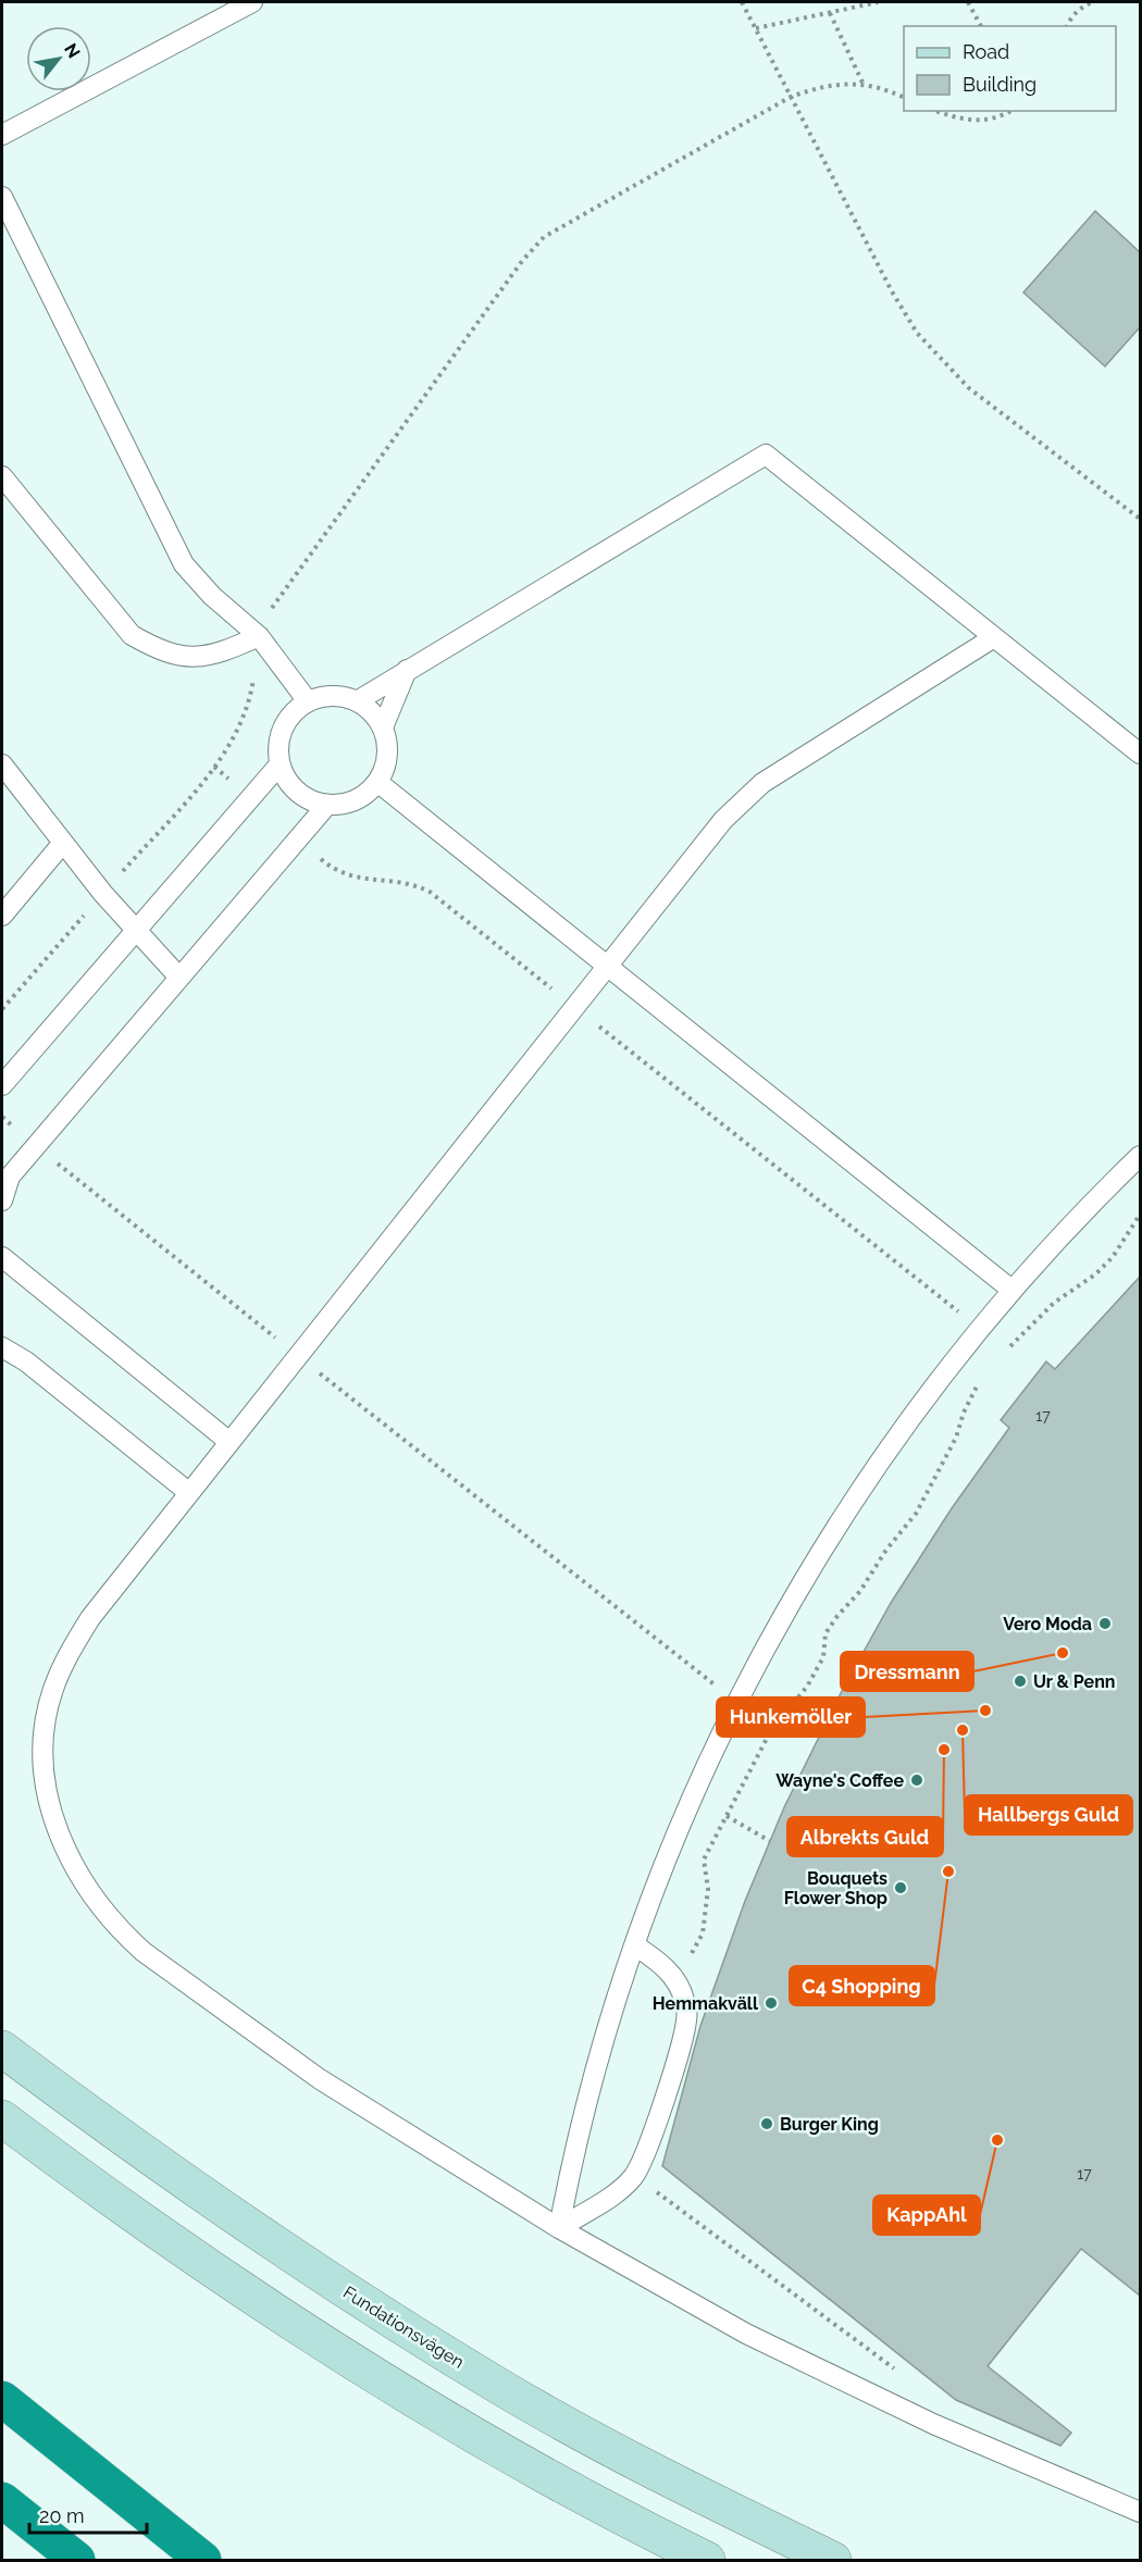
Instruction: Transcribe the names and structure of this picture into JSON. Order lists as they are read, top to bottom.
{
  "streets": {
    "main road": ["Fundationsvägen"]
  },
  "places": [
    "Vero Moda",
    "Dressmann",
    "Ur & Penn",
    "Hunkemöller",
    "Hallbergs Guld",
    "Albrekts Guld",
    "Wayne's Coffee",
    "C4 Shopping",
    "Bouquets Flower Shop",
    "Hemmakväll",
    "Burger King",
    "KappAhl"
  ],
  "house_numbers": ["17", "17"],
  "legend": ["Road", "Building"],
  "scale_bar": "20 m",
  "north": "top right"
}
